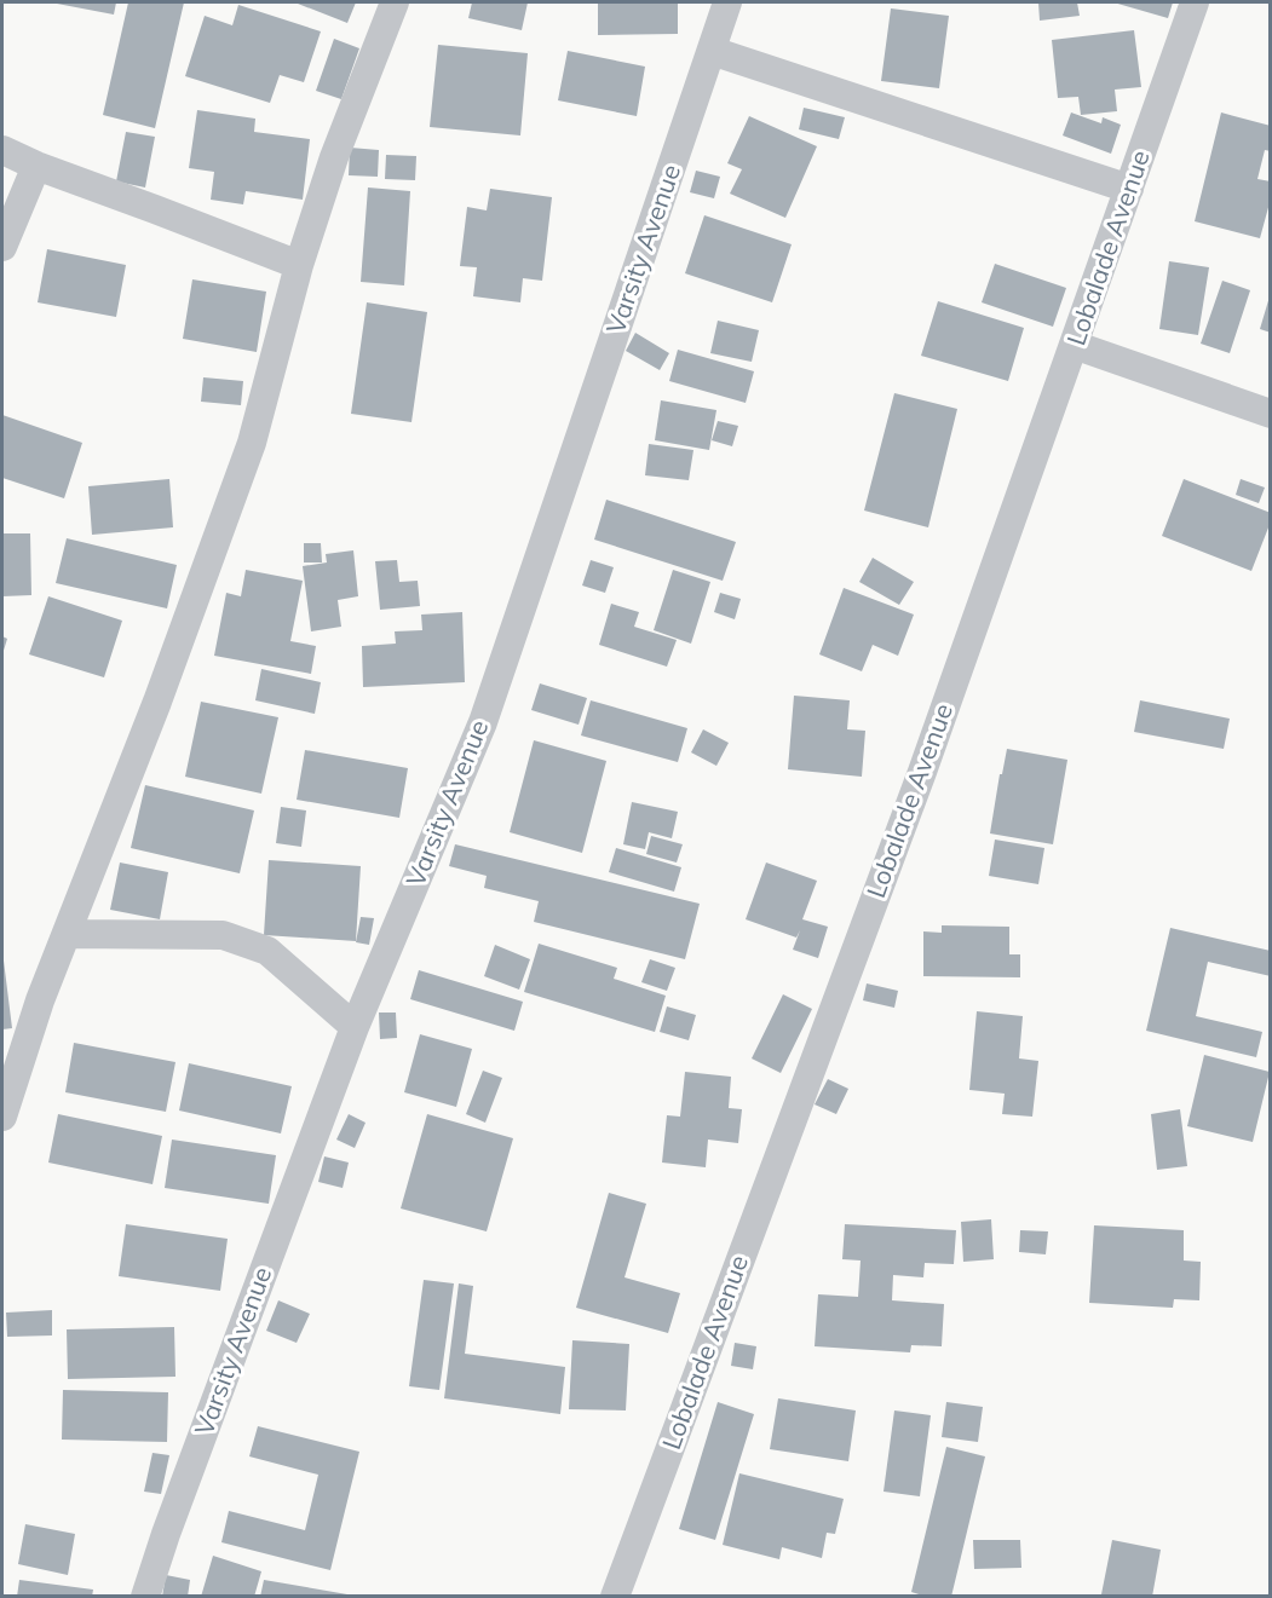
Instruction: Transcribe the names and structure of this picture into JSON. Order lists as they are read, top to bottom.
{
  "streets": {
    "street": ["Lobalade Avenue", "Varsity Avenue"]
  }
}
